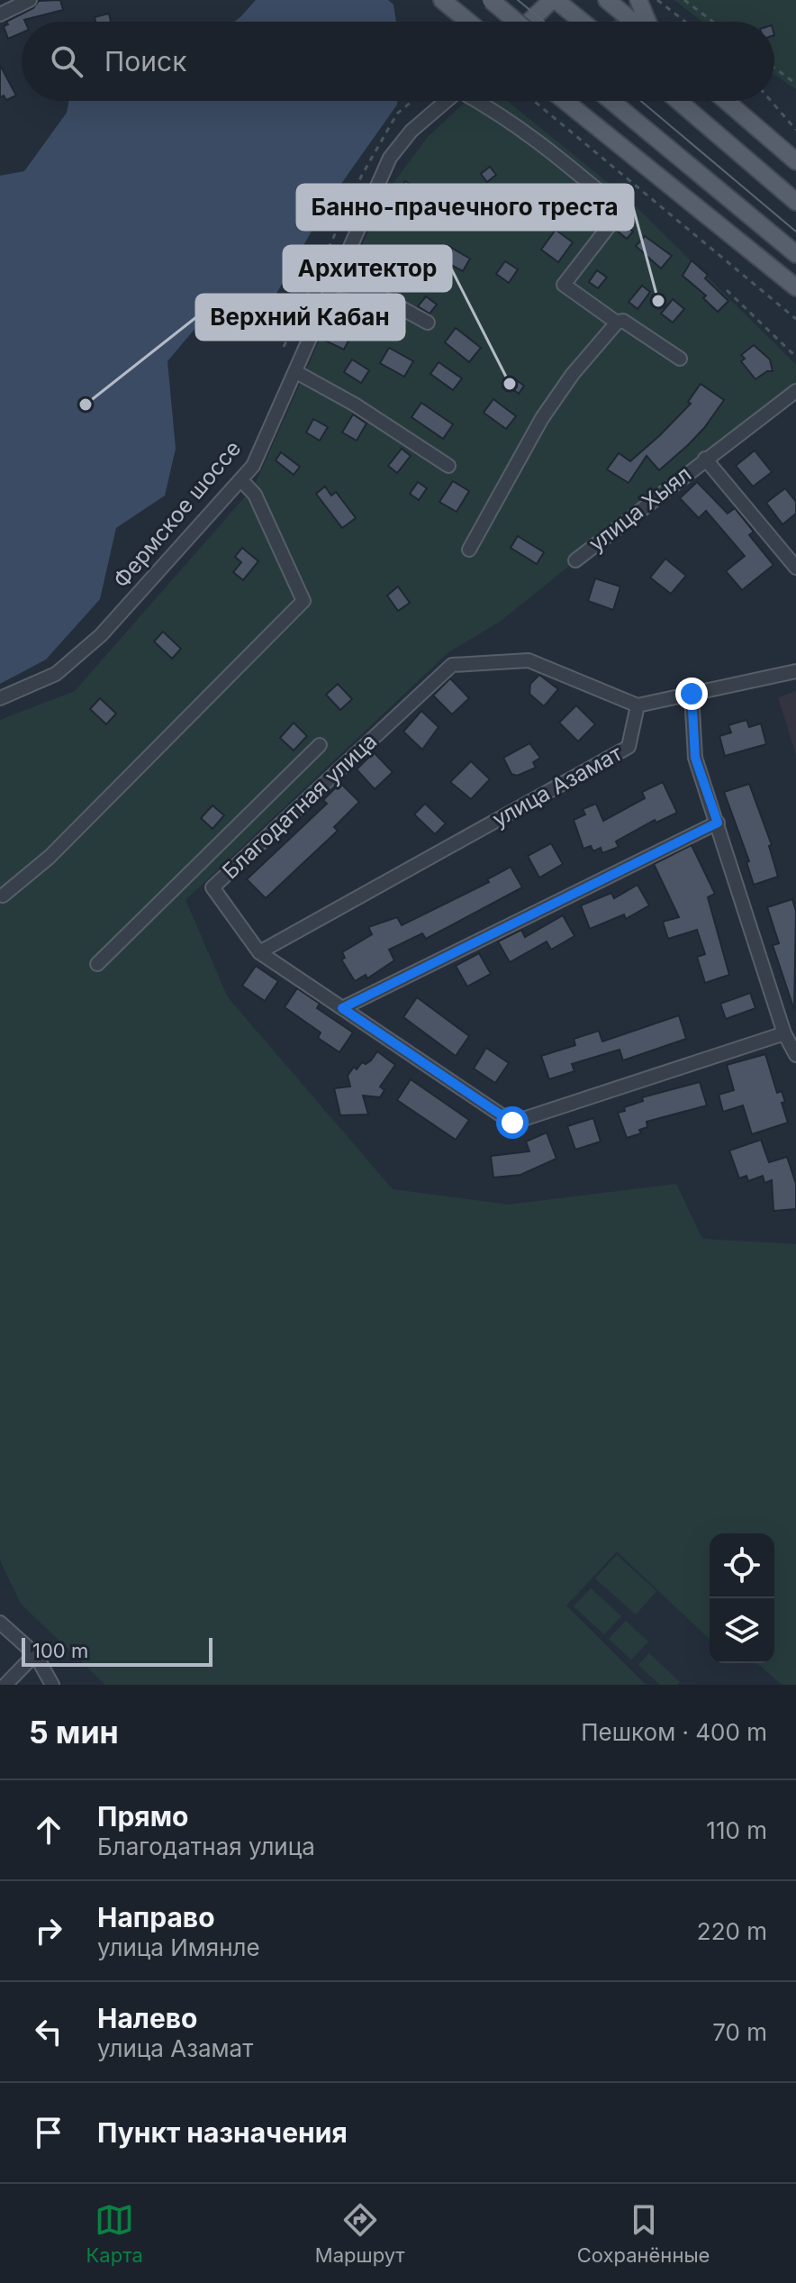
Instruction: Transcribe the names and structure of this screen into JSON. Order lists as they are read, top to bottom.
{
  "streets": {
    "street": [
      "улица Хыял",
      "Фермское шоссе",
      "улица Азамат",
      "Благодатная улица"
    ]
  },
  "crossings": [
    ["улица Азамат", "Благодатная улица"]
  ],
  "places": ["Банно-прачечного треста", "Архитектор", "Верхний Кабан"],
  "scale_bar": "100 m",
  "page": {
    "search": "Поиск",
    "scale": "100 m",
    "heading": ["5 мин", "Пешком · 400 m"],
    "list": [
      ["Прямо", "Благодатная улица", "110 m"],
      ["Направо", "улица Имянле", "220 m"],
      ["Налево", "улица Азамат", "70 m"],
      "Пункт назначения"
    ],
    "nav": ["Карта", "Маршрут", "Сохранённые"]
  }
}
